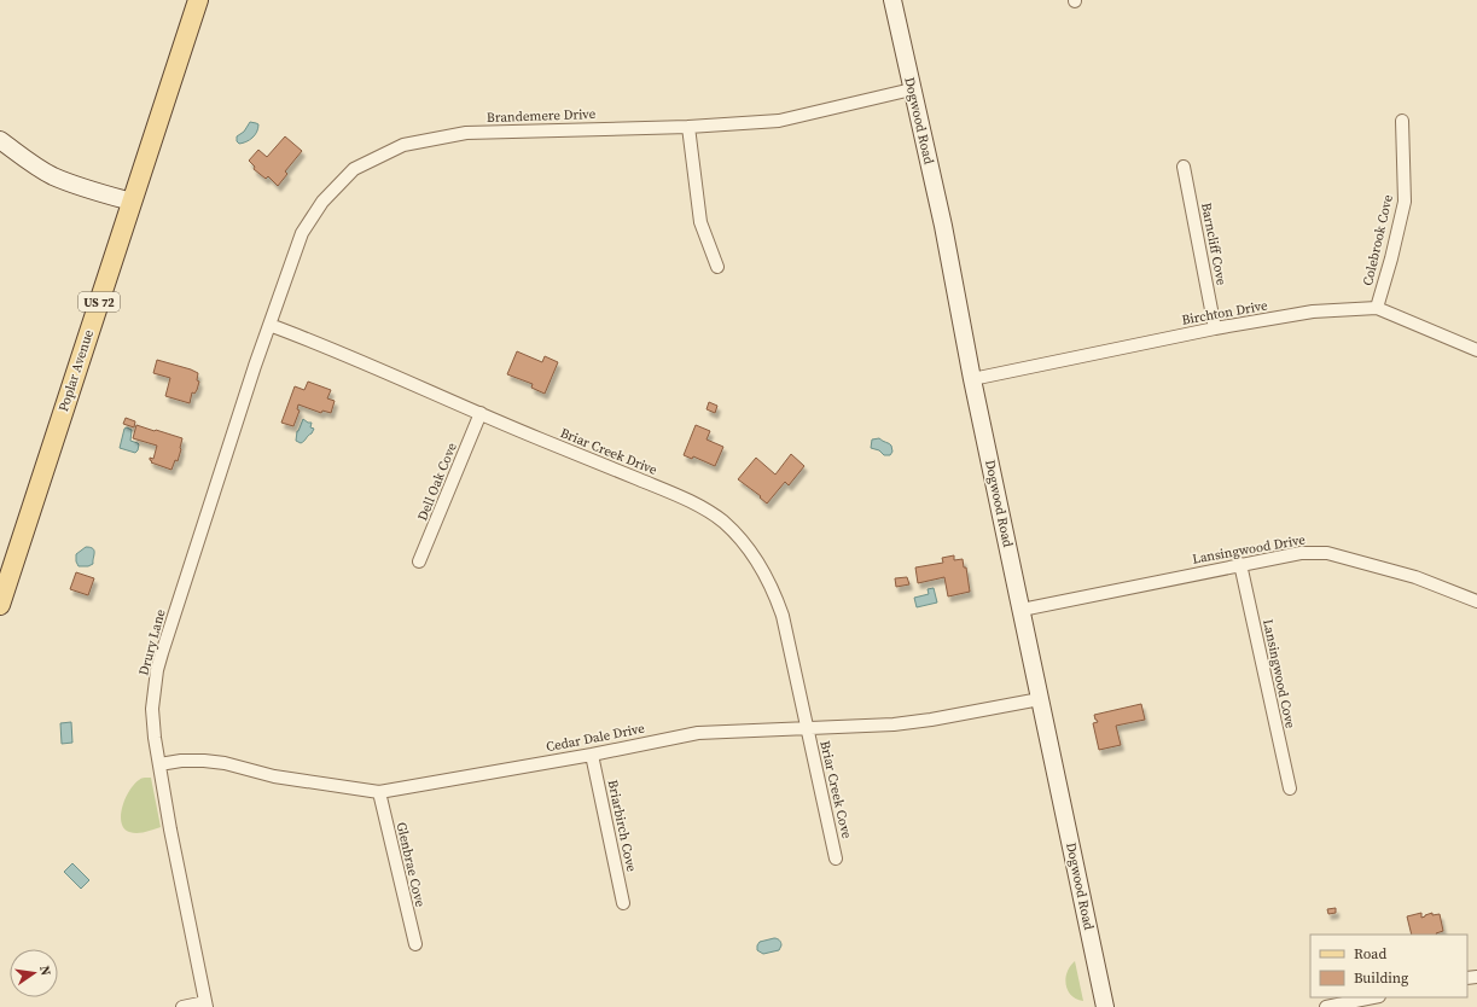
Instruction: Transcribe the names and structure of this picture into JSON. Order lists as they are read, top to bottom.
{
  "streets": {
    "main road": ["US 72", "Poplar Avenue"],
    "street": [
      "Brandemere Drive",
      "Dogwood Road",
      "Colebrook Cove",
      "Barncliff Cove",
      "Birchton Drive",
      "Briar Creek Drive",
      "Dell Oak Cove",
      "Lansingwood Drive",
      "Drury Lane",
      "Lansingwood Cove",
      "Cedar Dale Drive",
      "Briar Creek Cove",
      "Briarbirch Cove",
      "Glenbrae Cove"
    ]
  },
  "crossings": [
    ["Brandemere Drive", "Dogwood Road"],
    ["Brandemere Drive", "Briar Creek Drive"],
    ["Brandemere Drive", "Drury Lane"],
    ["Dogwood Road", "Birchton Drive"],
    ["Dogwood Road", "Lansingwood Drive"],
    ["Dogwood Road", "Cedar Dale Drive"],
    ["Colebrook Cove", "Birchton Drive"],
    ["Barncliff Cove", "Birchton Drive"],
    ["Briar Creek Drive", "Dell Oak Cove"],
    ["Briar Creek Drive", "Drury Lane"],
    ["Briar Creek Drive", "Cedar Dale Drive"],
    ["Briar Creek Drive", "Briar Creek Cove"],
    ["Lansingwood Drive", "Lansingwood Cove"],
    ["Drury Lane", "Cedar Dale Drive"],
    ["Cedar Dale Drive", "Briar Creek Cove"],
    ["Cedar Dale Drive", "Briarbirch Cove"],
    ["Cedar Dale Drive", "Glenbrae Cove"]
  ],
  "legend": ["Road", "Building"],
  "north": "right"
}
